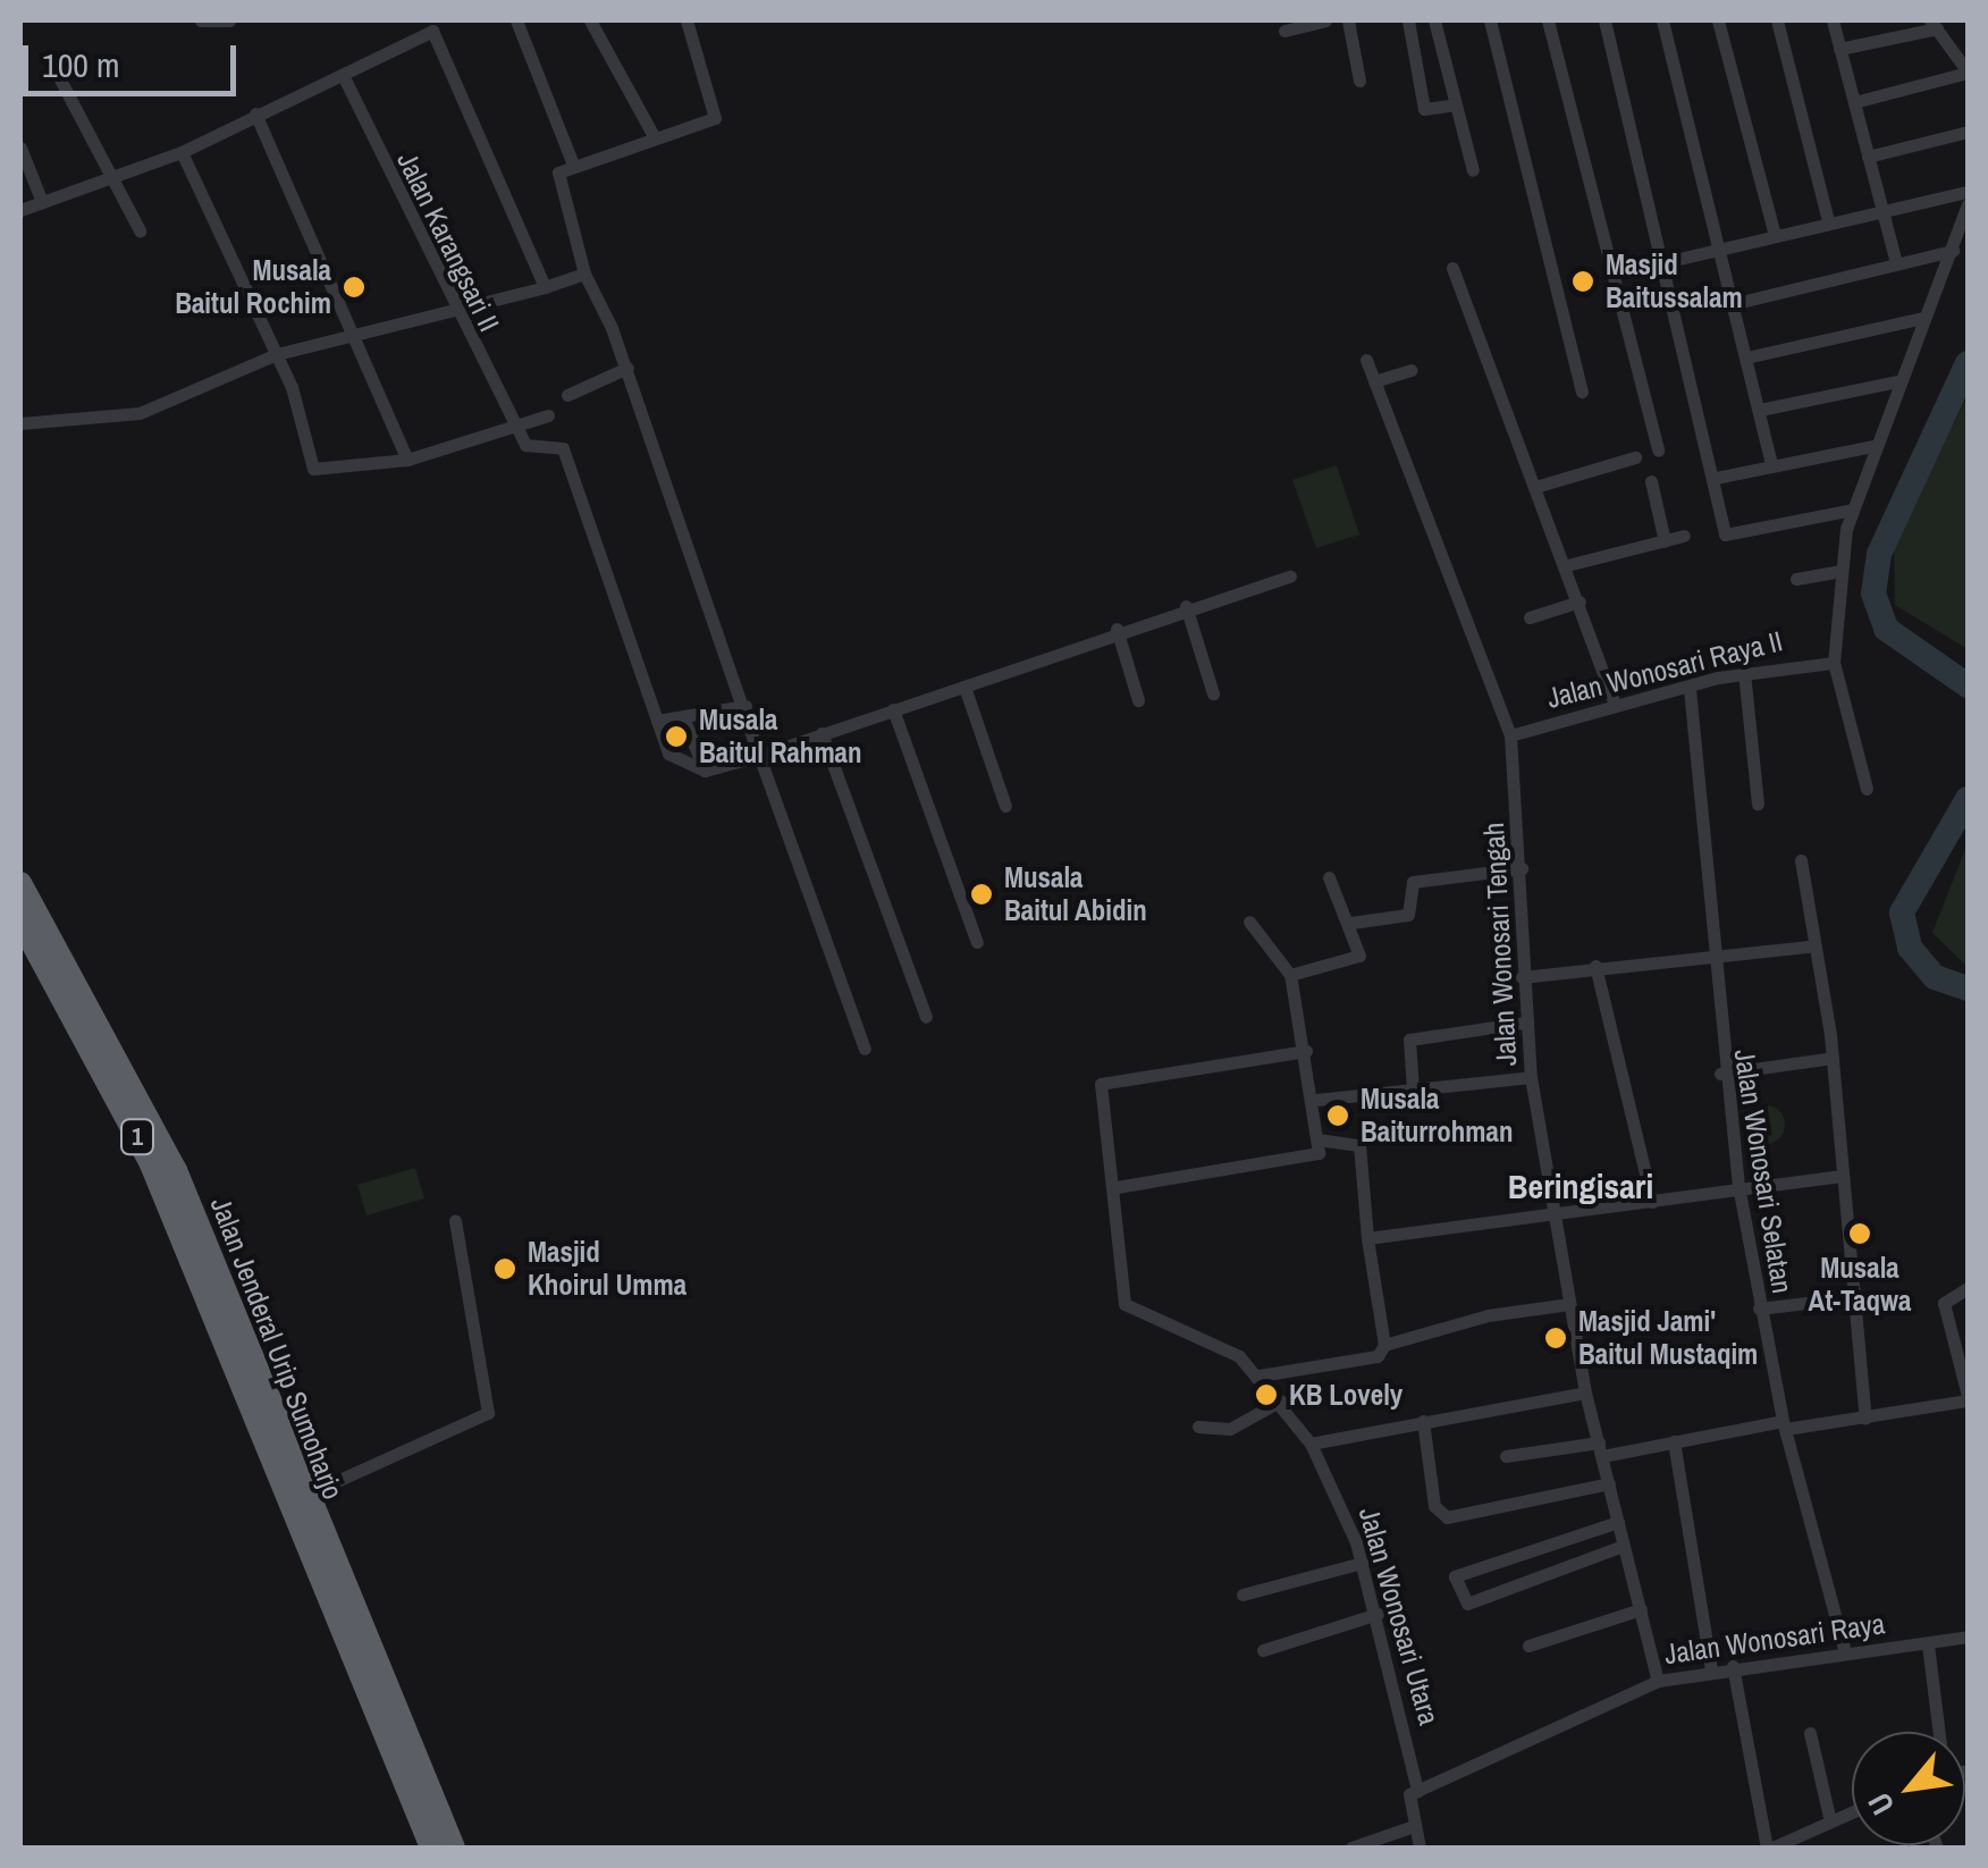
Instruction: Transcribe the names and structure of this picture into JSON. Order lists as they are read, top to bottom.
{
  "streets": {
    "highway": ["1", "Jalan Jenderal Urip Sumoharjo"],
    "street": [
      "Jalan Karangsari II",
      "Jalan Wonosari Raya II",
      "Jalan Wonosari Tengah",
      "Jalan Wonosari Selatan",
      "Jalan Wonosari Utara",
      "Jalan Wonosari Raya"
    ]
  },
  "crossings": [
    ["Jalan Wonosari Raya II", "Jalan Wonosari Tengah"],
    ["Jalan Wonosari Raya II", "Jalan Wonosari Selatan"],
    ["Jalan Wonosari Tengah", "Jalan Wonosari Raya"],
    ["Jalan Wonosari Selatan", "Jalan Wonosari Raya"],
    ["Jalan Wonosari Utara", "Jalan Wonosari Raya"]
  ],
  "districts": ["Beringisari"],
  "places": [
    "Masjid Baitussalam",
    "Musala Baitul Rochim",
    "Musala Baitul Rahman",
    "Musala Baitul Abidin",
    "Musala Baiturrohman",
    "Musala At-Taqwa",
    "Masjid Khoirul Umma",
    "Masjid Jami' Baitul Mustaqim",
    "KB Lovely"
  ],
  "scale_bar": "100 m",
  "north": "bottom left"
}
